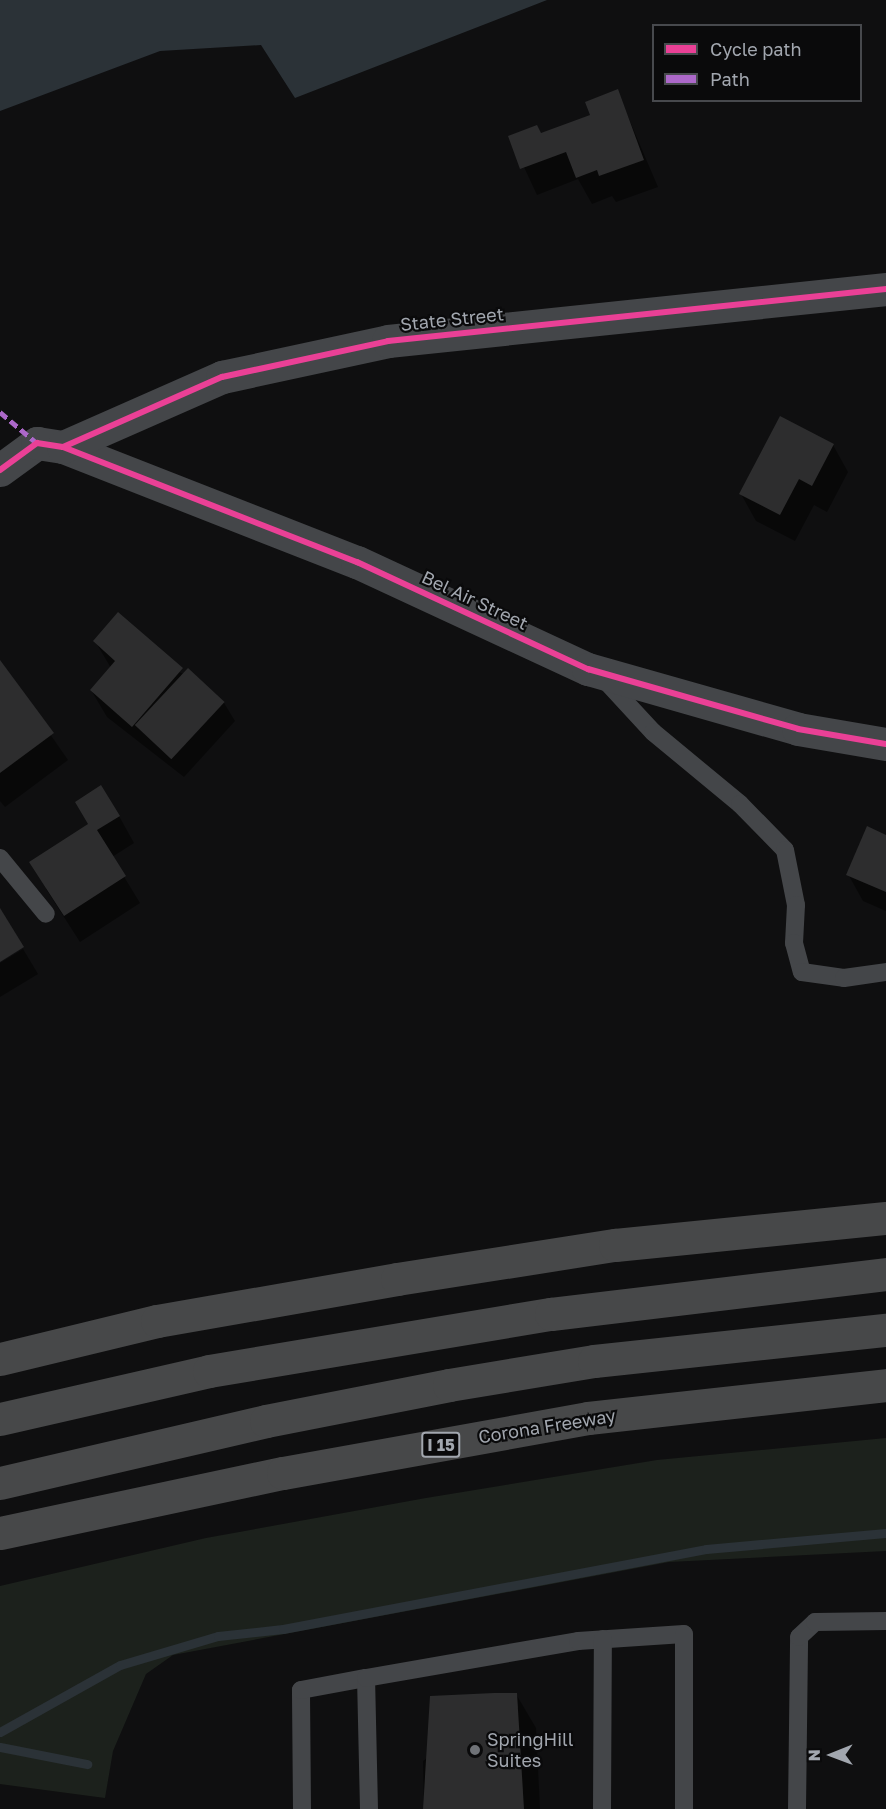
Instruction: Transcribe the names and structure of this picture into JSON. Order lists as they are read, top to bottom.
{
  "streets": {
    "highway": ["Corona Freeway", "I 15"],
    "street": ["State Street", "Bel Air Street"]
  },
  "crossings": [
    ["State Street", "Bel Air Street"]
  ],
  "places": ["SpringHill Suites"],
  "legend": ["Cycle path", "Path"],
  "north": "left"
}
